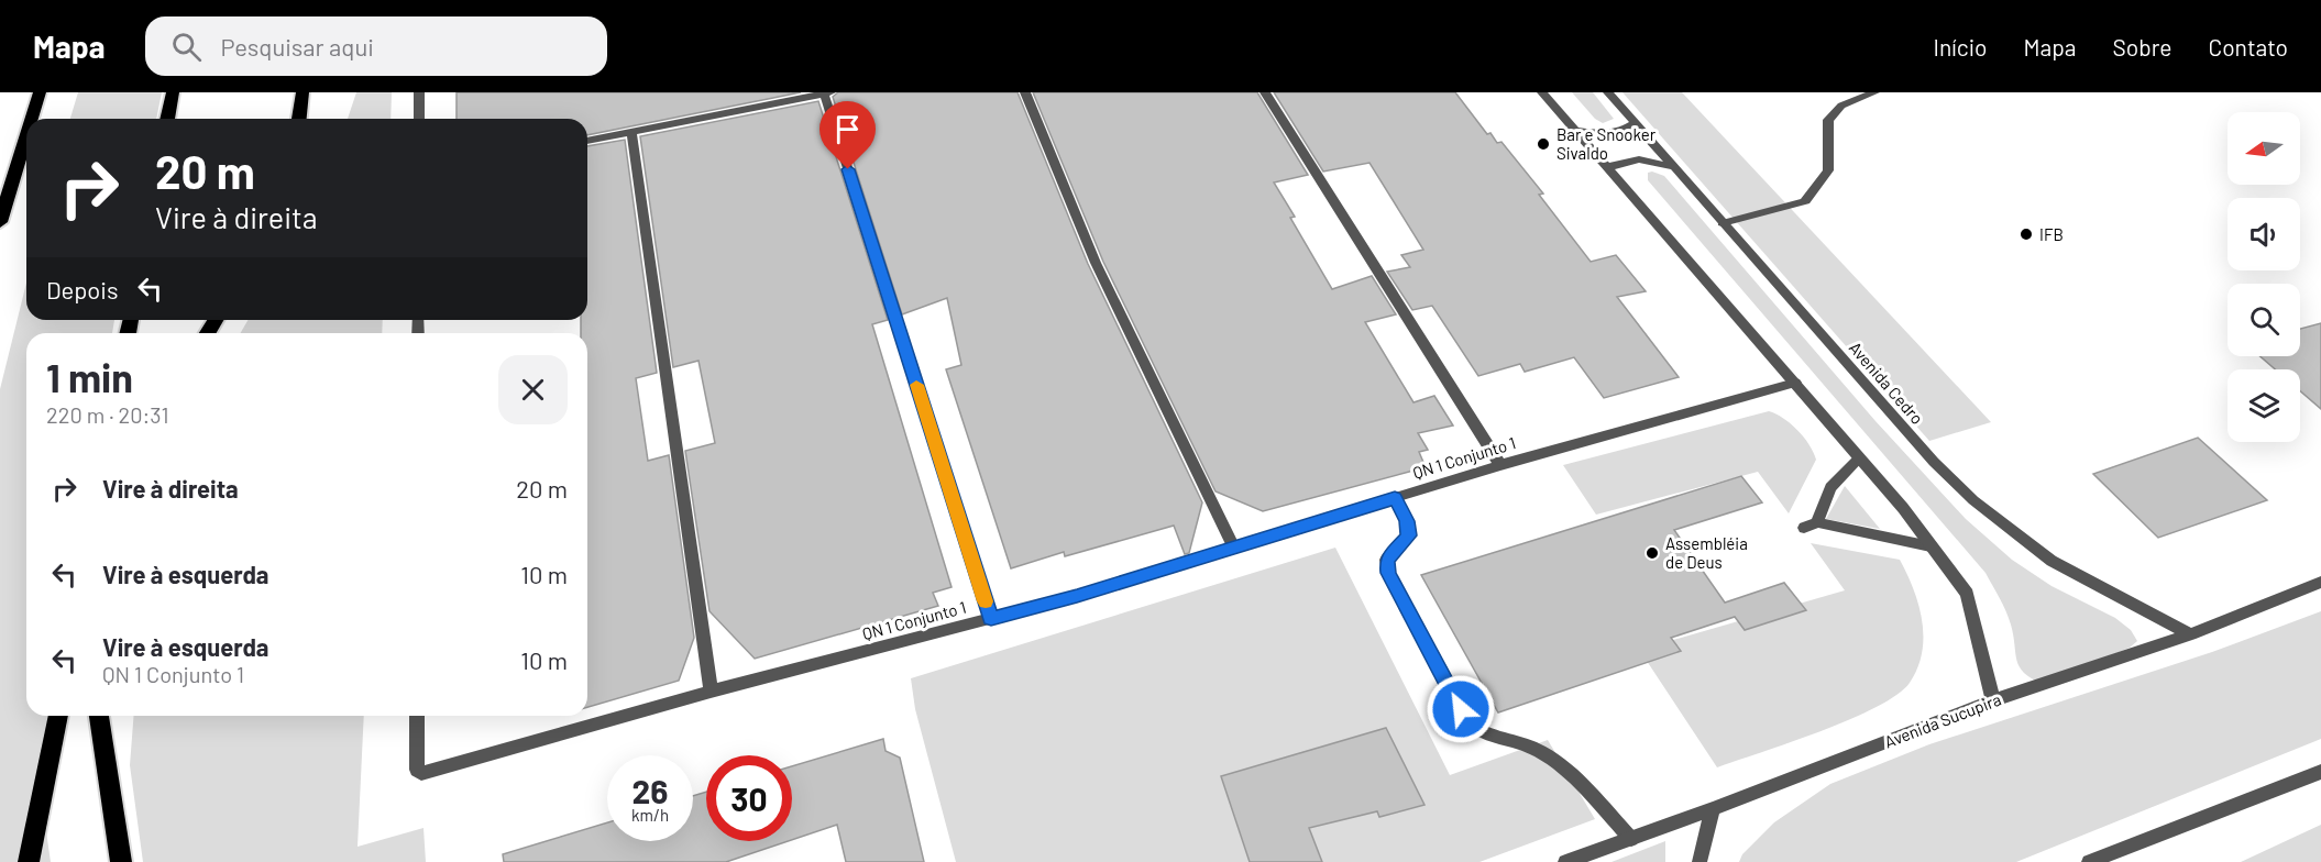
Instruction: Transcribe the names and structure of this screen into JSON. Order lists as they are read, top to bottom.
{
  "streets": {
    "street": ["Avenida Cedro", "QN 1 Conjunto 1", "Avenida Sucupira"]
  },
  "crossings": [
    ["Avenida Cedro", "Avenida Sucupira"]
  ],
  "places": ["Bar e Snooker Sivaldo", "IFB", "Assembléia de Deus"],
  "north": "left",
  "page": {
    "header": "Mapa",
    "search": "Pesquisar aqui",
    "nav": [
      "Início",
      "Mapa",
      "Sobre",
      "Contato"
    ],
    "turn": ["20 m", "Vire à direita"],
    "then": "Depois",
    "heading": ["1 min", "220 m · 20:31"],
    "list": [
      {
        "name": "Vire à direita",
        "value": "20 m"
      },
      {
        "name": "Vire à esquerda",
        "value": "10 m"
      },
      {
        "name": "Vire à esquerda",
        "note": "QN 1 Conjunto 1",
        "value": "10 m"
      }
    ],
    "speed": "26 km/h",
    "limit": "30"
  }
}
